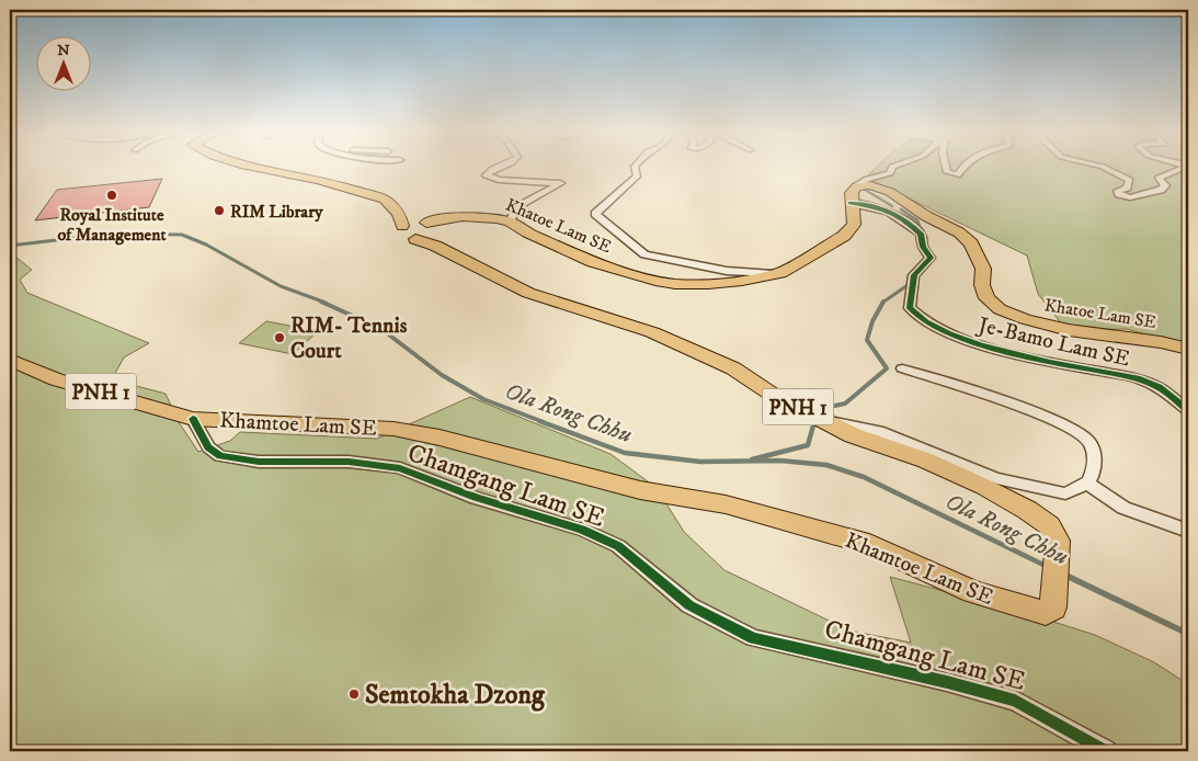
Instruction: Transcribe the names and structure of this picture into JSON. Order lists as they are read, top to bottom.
{
  "streets": {
    "main road": ["Khatoe Lam SE", "PNH 1", "Khamtoe Lam SE"],
    "street": ["Je-Bamo Lam SE", "Chamgang Lam SE"]
  },
  "crossings": [
    ["Khatoe Lam SE", "Je-Bamo Lam SE"],
    ["Khatoe Lam SE", "Khamtoe Lam SE"],
    ["Khamtoe Lam SE", "Chamgang Lam SE"]
  ],
  "water": ["Ola Rong Chhu"],
  "places": [
    "Royal Institute of Management",
    "RIM Library",
    "RIM- Tennis Court",
    "Semtokha Dzong"
  ],
  "north": "top"
}
